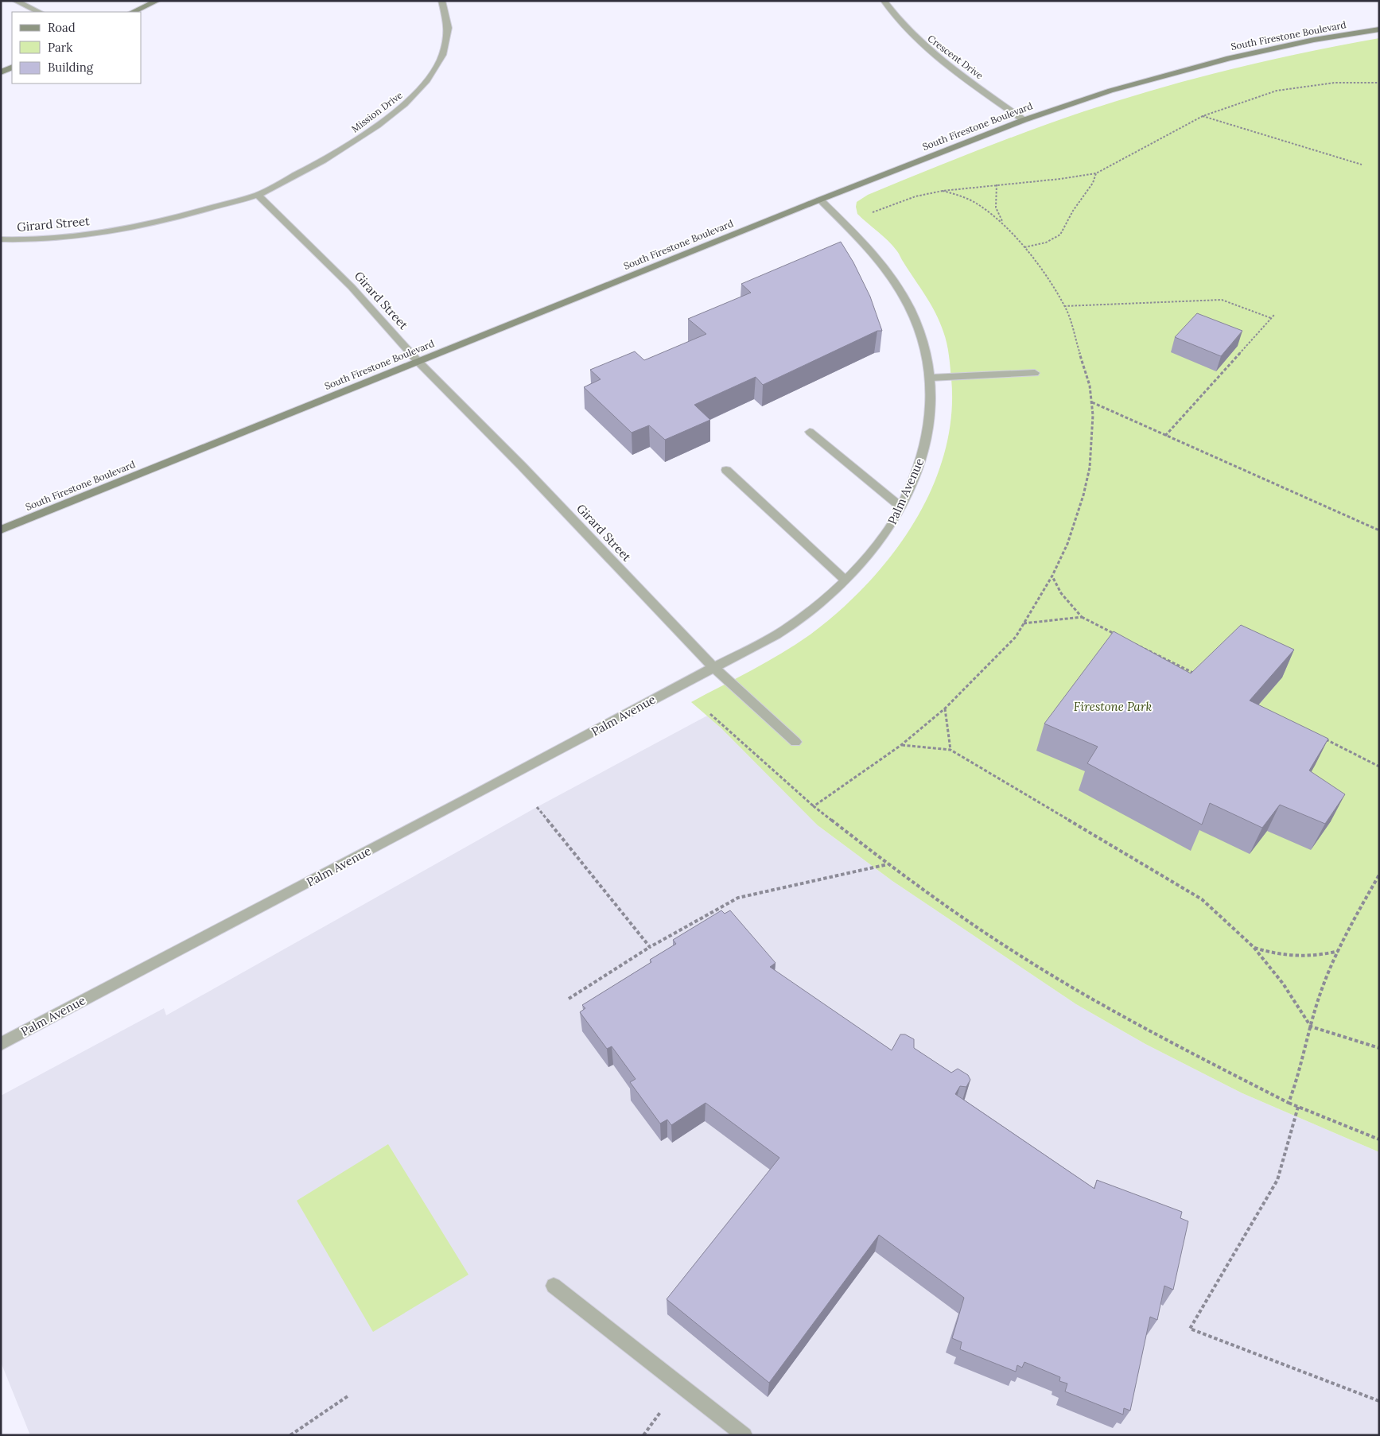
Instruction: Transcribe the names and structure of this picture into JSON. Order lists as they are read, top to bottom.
{
  "streets": {
    "street": [
      "South Firestone Boulevard",
      "Crescent Drive",
      "Mission Drive",
      "Girard Street",
      "Palm Avenue"
    ]
  },
  "crossings": [
    ["South Firestone Boulevard", "Crescent Drive"],
    ["South Firestone Boulevard", "Girard Street"],
    ["South Firestone Boulevard", "Palm Avenue"],
    ["Mission Drive", "Girard Street"],
    ["Girard Street", "Palm Avenue"]
  ],
  "parks": ["Firestone Park"],
  "legend": ["Road", "Park", "Building"]
}
